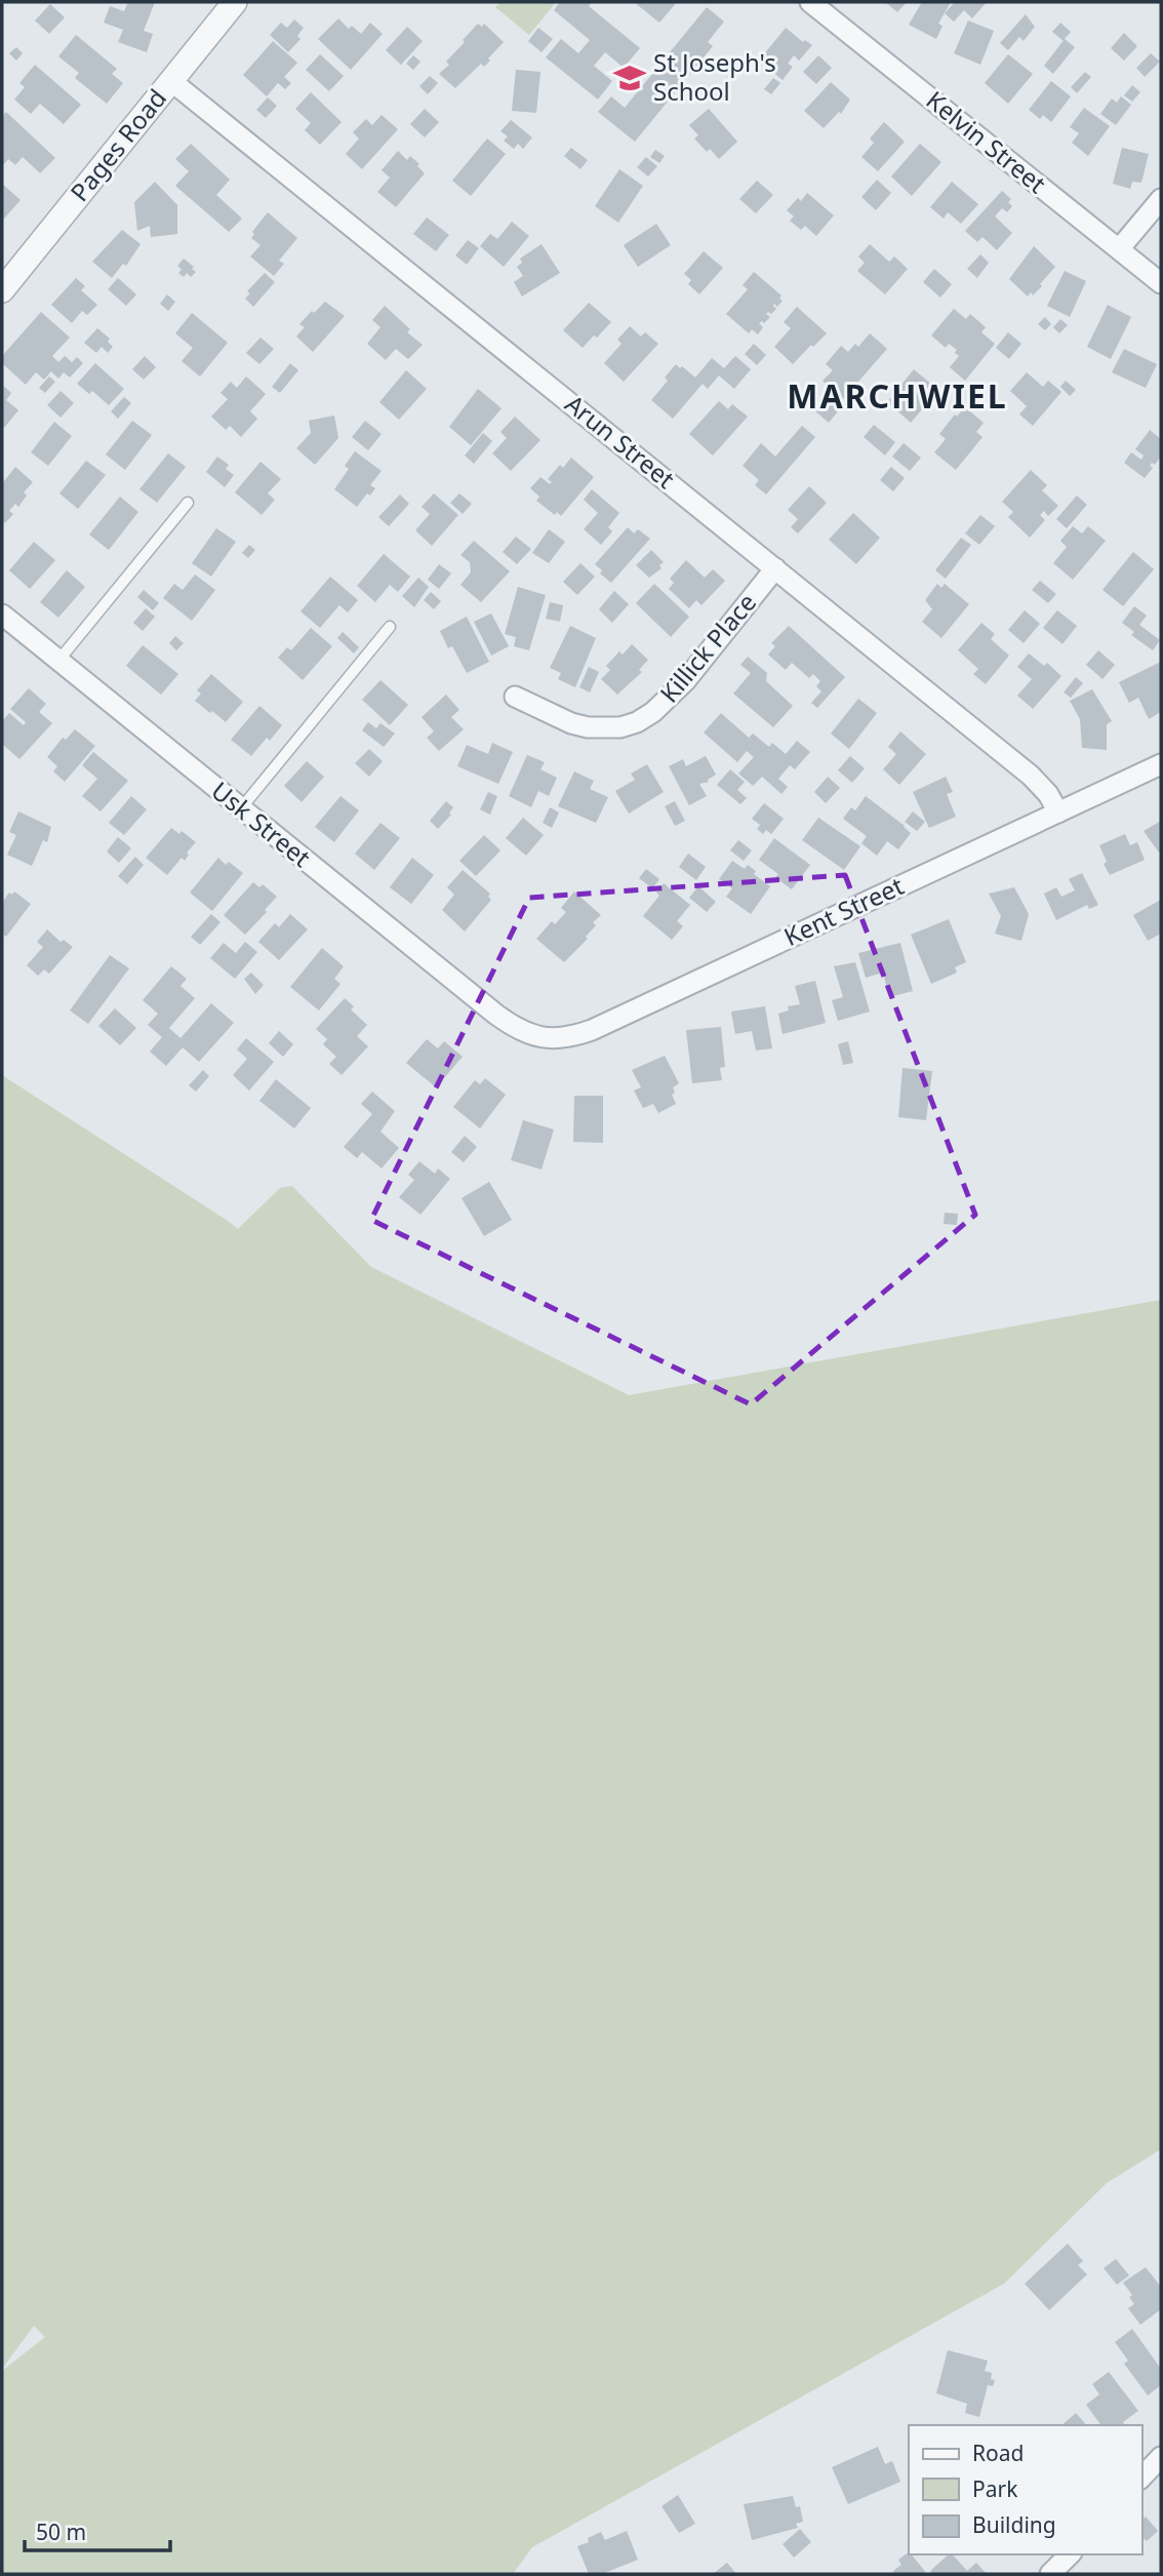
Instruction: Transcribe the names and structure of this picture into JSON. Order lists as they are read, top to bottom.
{
  "streets": {
    "street": [
      "Kelvin Street",
      "Pages Road",
      "Arun Street",
      "Killick Place",
      "Usk Street",
      "Kent Street"
    ]
  },
  "crossings": [
    ["Pages Road", "Arun Street"],
    ["Arun Street", "Killick Place"],
    ["Arun Street", "Kent Street"],
    ["Usk Street", "Kent Street"]
  ],
  "districts": ["MARCHWIEL"],
  "places": {
    "school or university": ["St Joseph's School"]
  },
  "legend": ["Road", "Park", "Building"],
  "scale_bar": "50 m"
}
